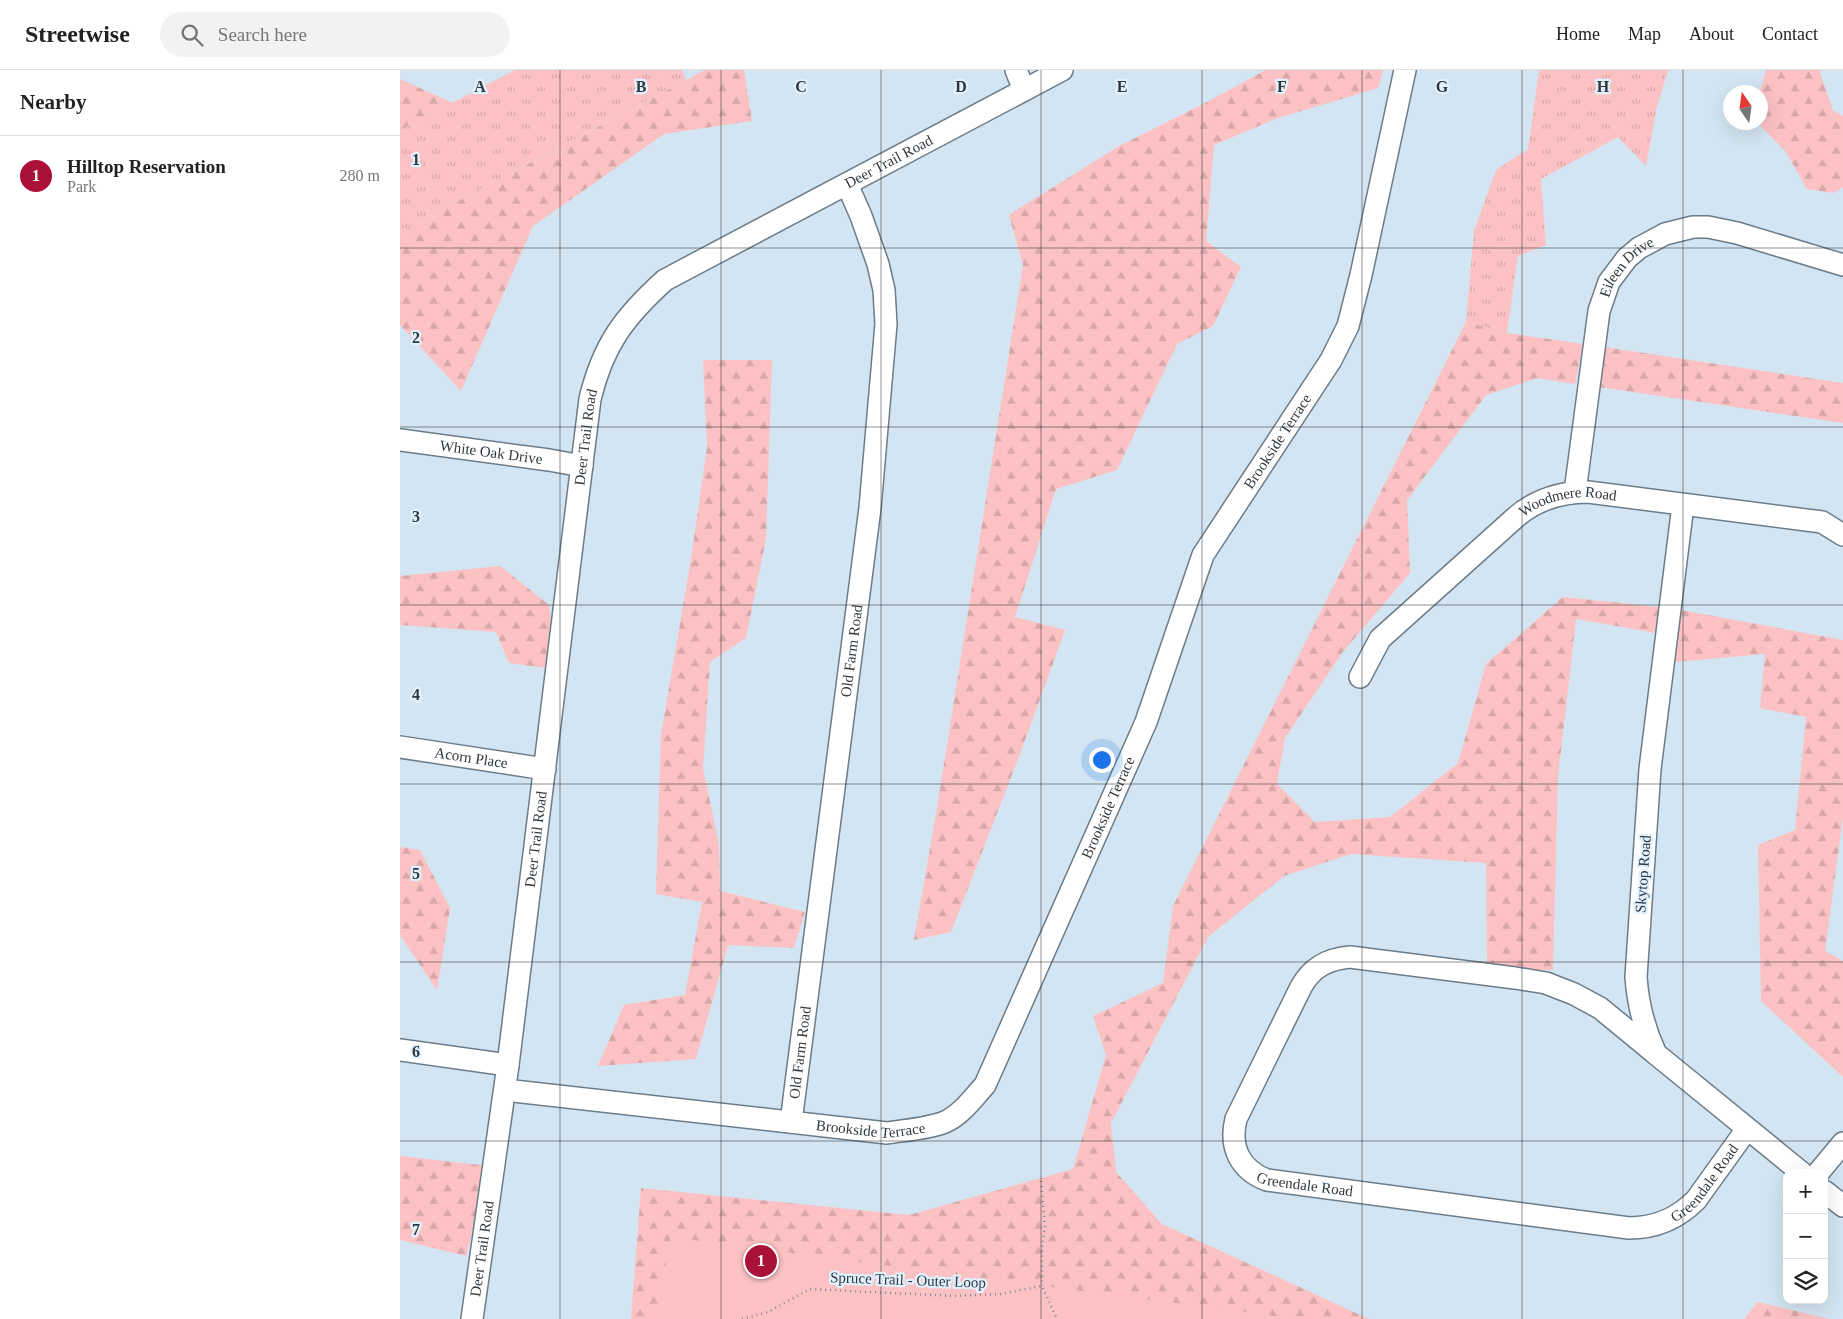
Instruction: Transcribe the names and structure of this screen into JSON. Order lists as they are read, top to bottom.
{
  "streets": {
    "street": [
      "Deer Trail Road",
      "Eileen Drive",
      "Brookside Terrace",
      "White Oak Drive",
      "Woodmere Road",
      "Old Farm Road",
      "Acorn Place",
      "Skytop Road",
      "Greendale Road"
    ],
    "path": ["Spruce Trail - Outer Loop"]
  },
  "crossings": [
    ["Deer Trail Road", "Brookside Terrace"],
    ["Deer Trail Road", "White Oak Drive"],
    ["Deer Trail Road", "Old Farm Road"],
    ["Deer Trail Road", "Acorn Place"],
    ["Eileen Drive", "Woodmere Road"],
    ["Brookside Terrace", "Old Farm Road"],
    ["Woodmere Road", "Skytop Road"],
    ["Skytop Road", "Greendale Road"]
  ],
  "north": "top",
  "page": {
    "header": "Streetwise",
    "search": "Search here",
    "nav": [
      "Home",
      "Map",
      "About",
      "Contact"
    ],
    "heading": "Nearby",
    "list": [
      {
        "mark": "1",
        "name": "Hilltop Reservation",
        "note": "Park",
        "value": "280 m"
      }
    ],
    "map_buttons": ["+", "−"],
    "pins": "1"
  },
  "grid": {
    "columns": [
      "A",
      "B",
      "C",
      "D",
      "E",
      "F",
      "G",
      "H"
    ],
    "rows": [
      "1",
      "2",
      "3",
      "4",
      "5",
      "6",
      "7"
    ]
  }
}
